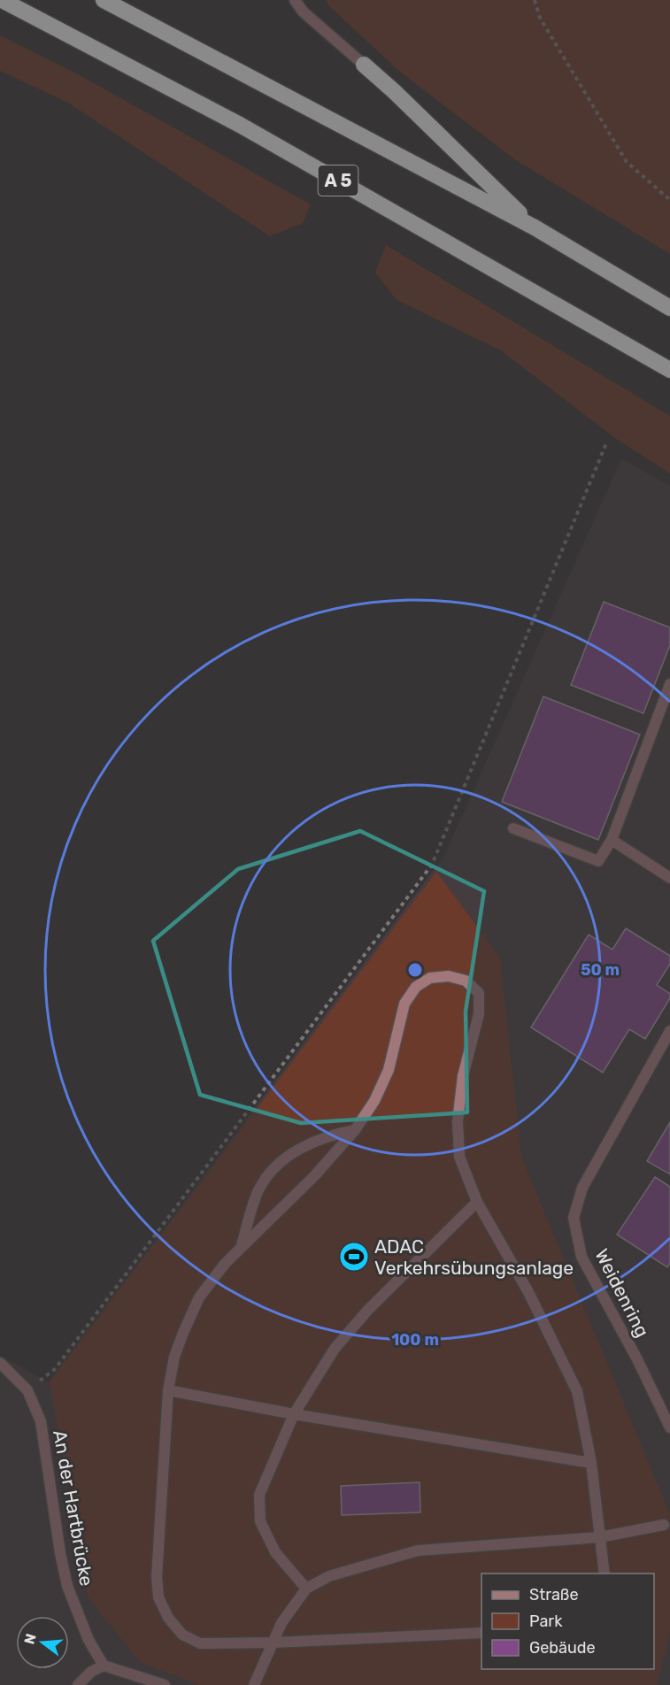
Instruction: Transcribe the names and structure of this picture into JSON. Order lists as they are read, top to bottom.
{
  "streets": {
    "highway": ["A 5"],
    "street": ["Weidenring", "An der Hartbrücke"]
  },
  "places": {
    "sports": ["ADAC Verkehrsübungsanlage"]
  },
  "legend": ["Straße", "Park", "Gebäude"],
  "north": "left",
  "rings": ["50 m", "100 m"]
}
